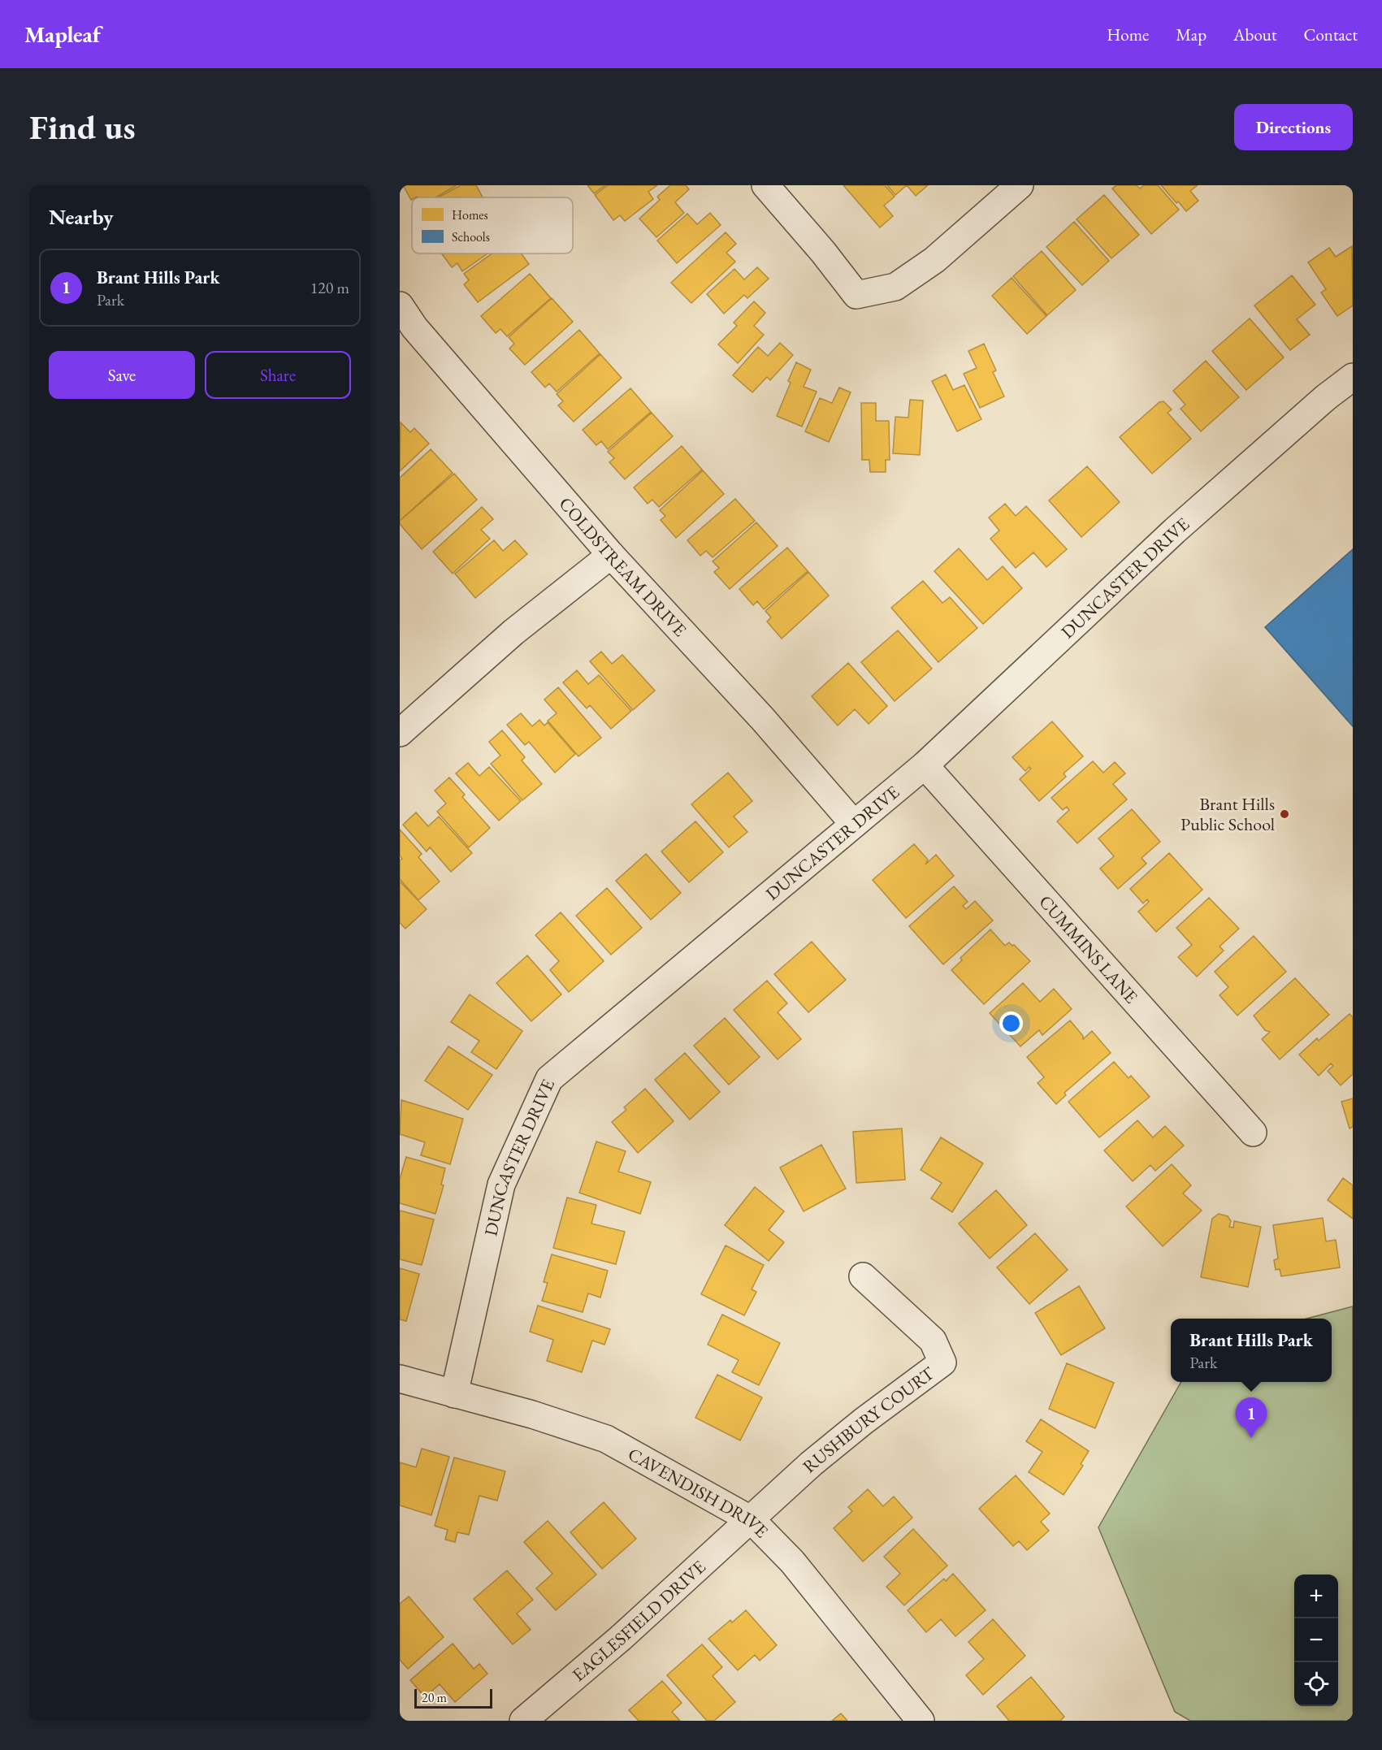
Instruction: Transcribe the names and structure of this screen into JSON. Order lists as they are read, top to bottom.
{
  "streets": {
    "street": [
      "COLDSTREAM DRIVE",
      "DUNCASTER DRIVE",
      "CUMMINS LANE",
      "RUSHBURY COURT",
      "CAVENDISH DRIVE",
      "EAGLESFIELD DRIVE"
    ]
  },
  "crossings": [
    ["COLDSTREAM DRIVE", "DUNCASTER DRIVE"],
    ["DUNCASTER DRIVE", "CUMMINS LANE"],
    ["DUNCASTER DRIVE", "CAVENDISH DRIVE"],
    ["RUSHBURY COURT", "CAVENDISH DRIVE"],
    ["RUSHBURY COURT", "EAGLESFIELD DRIVE"],
    ["CAVENDISH DRIVE", "EAGLESFIELD DRIVE"]
  ],
  "places": ["Brant Hills Public School"],
  "legend": ["Homes", "Schools"],
  "scale_bar": "20 m",
  "page": {
    "header": "Mapleaf",
    "nav": [
      "Home",
      "Map",
      "About",
      "Contact"
    ],
    "buttons": [
      "Directions",
      ["Save", "Share"]
    ],
    "title": "Find us",
    "heading": "Nearby",
    "list": [
      {
        "mark": "1",
        "name": "Brant Hills Park",
        "note": "Park",
        "value": "120 m"
      }
    ],
    "popup": ["Brant Hills Park", "Park"],
    "pins": "1",
    "map_buttons": ["+", "−"],
    "scale": "20 m"
  }
}
